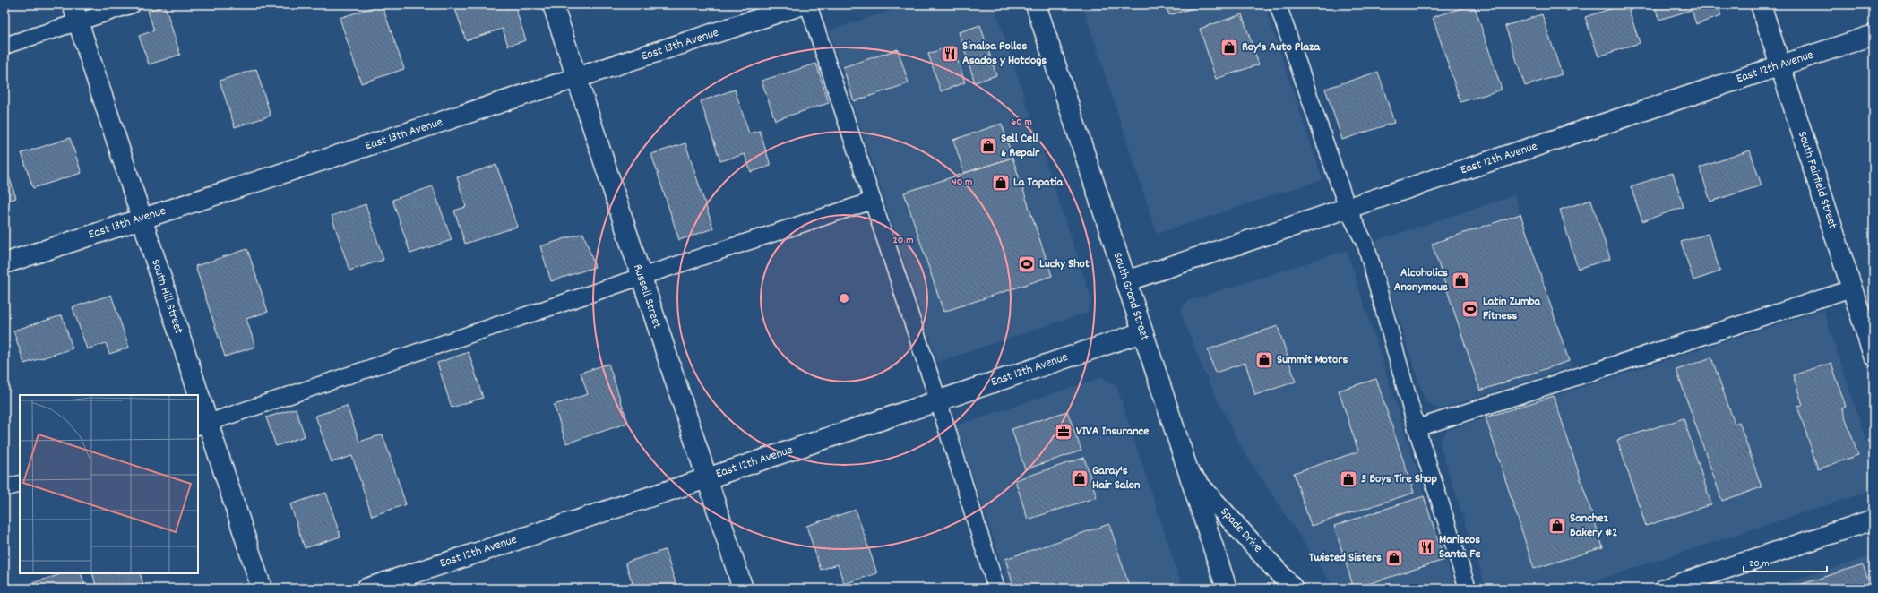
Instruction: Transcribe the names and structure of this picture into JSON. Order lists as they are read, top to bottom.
{
  "streets": {
    "street": [
      "East 13th Avenue",
      "East 12th Avenue",
      "South Fairfield Street",
      "South Hill Street",
      "Russell Street",
      "South Grand Street",
      "Spade Drive"
    ]
  },
  "crossings": [
    ["East 13th Avenue", "South Hill Street"],
    ["East 13th Avenue", "Russell Street"],
    ["East 12th Avenue", "South Fairfield Street"],
    ["East 12th Avenue", "Russell Street"],
    ["East 12th Avenue", "South Grand Street"],
    ["South Grand Street", "Spade Drive"]
  ],
  "places": {
    "shop": [
      "Roy's Auto Plaza",
      "Sell Cell & Repair",
      "La Tapatia",
      "Alcoholics Anonymous",
      "Summit Motors",
      "Garay's Hair Salon",
      "3 Boys Tire Shop",
      "Sanchez Bakery #2",
      "Twisted Sisters"
    ],
    "restaurant": ["Sinaloa Pollos Asados y Hotdogs", "Mariscos Santa Fe"],
    "sports": ["Lucky Shot", "Latin Zumba Fitness"],
    "office": ["VIVA Insurance"]
  },
  "scale_bar": "20 m",
  "rings": ["60 m", "40 m", "20 m"]
}
